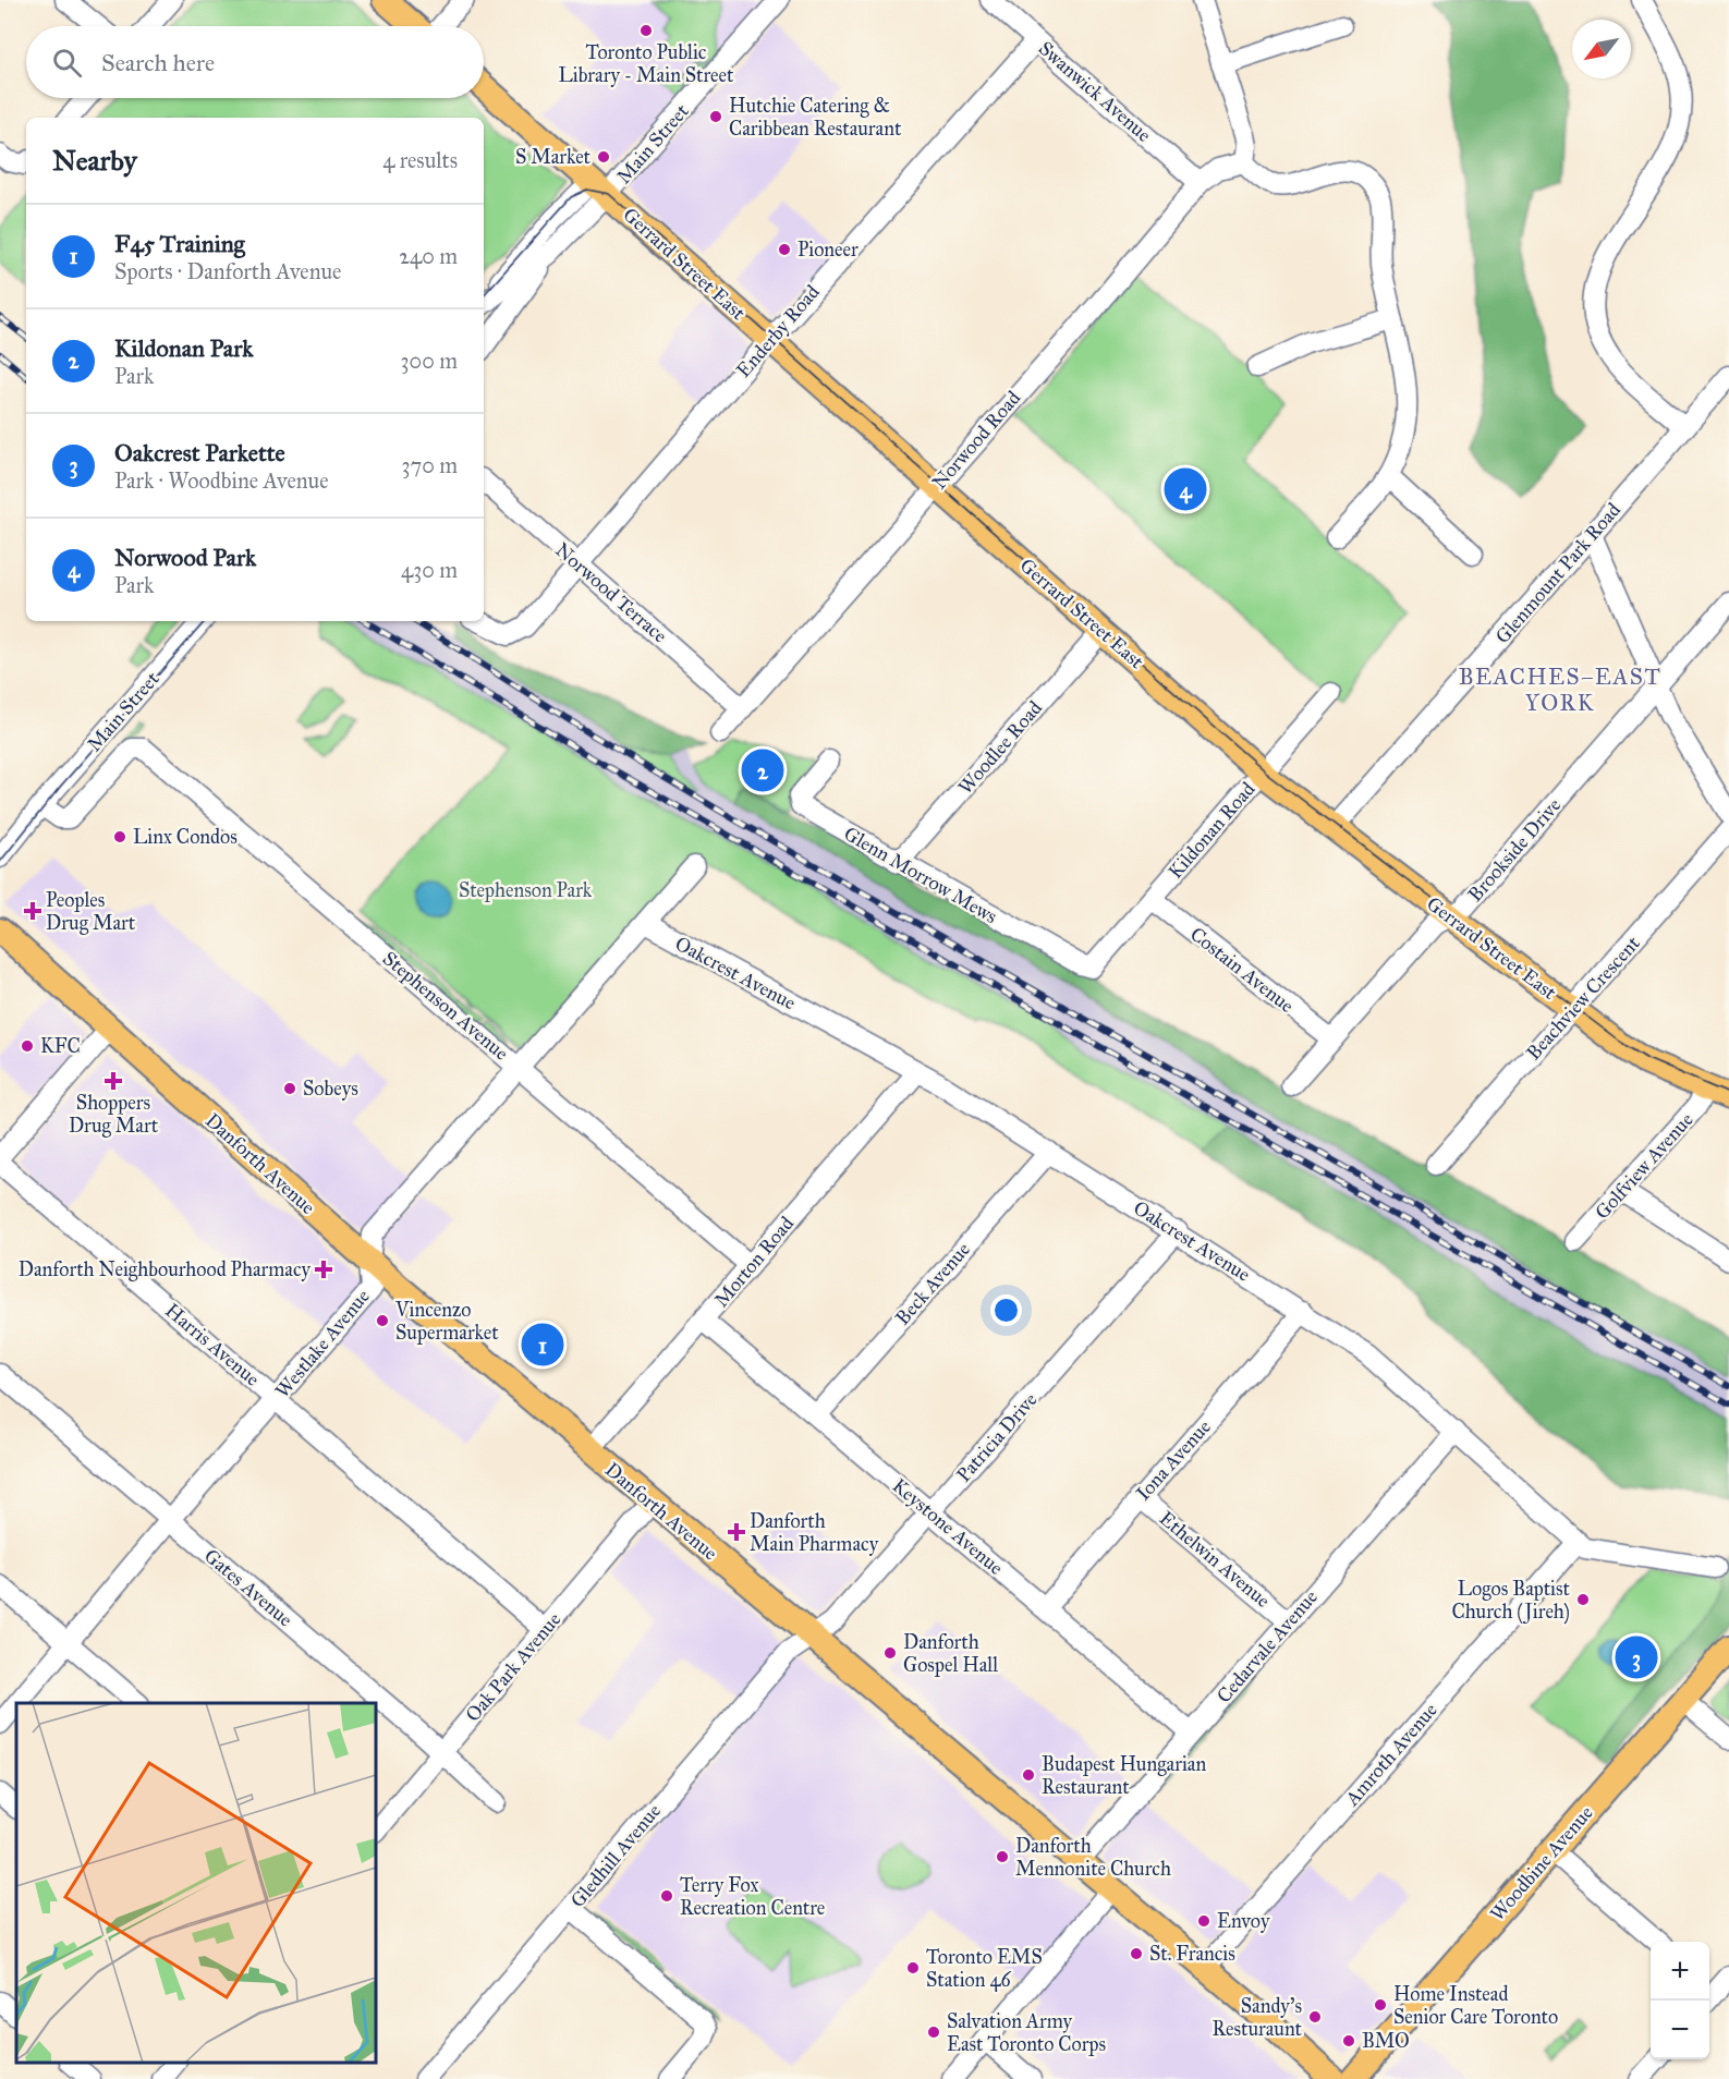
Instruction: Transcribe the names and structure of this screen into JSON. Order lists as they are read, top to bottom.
{
  "streets": {
    "main road": ["Gerrard Street East", "Danforth Avenue", "Woodbine Avenue"],
    "street": [
      "Swanwick Avenue",
      "Main Street",
      "Enderby Road",
      "Norwood Road",
      "Glenmount Park Road",
      "Norwood Terrace",
      "Woodlee Road",
      "Kildonan Road",
      "Brookside Drive",
      "Glenn Morrow Mews",
      "Costain Avenue",
      "Oakcrest Avenue",
      "Beachview Crescent",
      "Stephenson Avenue",
      "Golfview Avenue",
      "Morton Road",
      "Beck Avenue",
      "Westlake Avenue",
      "Harris Avenue",
      "Patricia Drive",
      "Iona Avenue",
      "Keystone Avenue",
      "Ethelwin Avenue",
      "Gates Avenue",
      "Cedarvale Avenue",
      "Oak Park Avenue",
      "Amroth Avenue",
      "Gledhill Avenue"
    ]
  },
  "crossings": [
    ["Swanwick Avenue", "Enderby Road"],
    ["Swanwick Avenue", "Norwood Road"],
    ["Main Street", "Gerrard Street East"],
    ["Main Street", "Stephenson Avenue"],
    ["Gerrard Street East", "Enderby Road"],
    ["Gerrard Street East", "Norwood Road"],
    ["Gerrard Street East", "Glenmount Park Road"],
    ["Gerrard Street East", "Woodlee Road"],
    ["Gerrard Street East", "Kildonan Road"],
    ["Gerrard Street East", "Brookside Drive"],
    ["Gerrard Street East", "Beachview Crescent"],
    ["Gerrard Street East", "Golfview Avenue"],
    ["Enderby Road", "Norwood Terrace"],
    ["Norwood Road", "Norwood Terrace"],
    ["Woodlee Road", "Glenn Morrow Mews"],
    ["Kildonan Road", "Glenn Morrow Mews"],
    ["Kildonan Road", "Costain Avenue"],
    ["Brookside Drive", "Costain Avenue"],
    ["Oakcrest Avenue", "Morton Road"],
    ["Oakcrest Avenue", "Beck Avenue"],
    ["Oakcrest Avenue", "Westlake Avenue"],
    ["Oakcrest Avenue", "Patricia Drive"],
    ["Oakcrest Avenue", "Iona Avenue"],
    ["Oakcrest Avenue", "Cedarvale Avenue"],
    ["Oakcrest Avenue", "Amroth Avenue"],
    ["Stephenson Avenue", "Morton Road"],
    ["Stephenson Avenue", "Westlake Avenue"],
    ["Danforth Avenue", "Morton Road"],
    ["Danforth Avenue", "Westlake Avenue"],
    ["Danforth Avenue", "Patricia Drive"],
    ["Danforth Avenue", "Cedarvale Avenue"],
    ["Danforth Avenue", "Oak Park Avenue"],
    ["Danforth Avenue", "Amroth Avenue"],
    ["Danforth Avenue", "Gledhill Avenue"],
    ["Morton Road", "Keystone Avenue"],
    ["Beck Avenue", "Keystone Avenue"],
    ["Westlake Avenue", "Harris Avenue"],
    ["Westlake Avenue", "Gates Avenue"],
    ["Harris Avenue", "Oak Park Avenue"],
    ["Patricia Drive", "Keystone Avenue"],
    ["Patricia Drive", "Gledhill Avenue"],
    ["Iona Avenue", "Keystone Avenue"],
    ["Iona Avenue", "Ethelwin Avenue"],
    ["Keystone Avenue", "Cedarvale Avenue"],
    ["Ethelwin Avenue", "Cedarvale Avenue"],
    ["Gates Avenue", "Oak Park Avenue"]
  ],
  "districts": ["BEACHES–EAST YORK"],
  "parks": ["Stephenson Park"],
  "places": {
    "other": [
      "Toronto Public Library - Main Street",
      "Hutchie Catering & Caribbean Restaurant",
      "S Market",
      "Pioneer",
      "Linx Condos",
      "KFC",
      "Sobeys",
      "Vincenzo Supermarket",
      "Logos Baptist Church (Jireh)",
      "Danforth Gospel Hall",
      "Budapest Hungarian Restaurant",
      "Danforth Mennonite Church",
      "Terry Fox Recreation Centre",
      "Envoy",
      "St. Francis",
      "Toronto EMS Station 46",
      "Home Instead Senior Care Toronto",
      "Sandy's Resturaunt",
      "Salvation Army East Toronto Corps",
      "BMO"
    ],
    "health": [
      "Peoples Drug Mart",
      "Shoppers Drug Mart",
      "Danforth Neighbourhood Pharmacy",
      "Danforth Main Pharmacy"
    ]
  },
  "north": "bottom left",
  "page": {
    "search": "Search here",
    "heading": ["Nearby", "4 results"],
    "list": [
      {
        "mark": "1",
        "name": "F45 Training",
        "note": "Sports · Danforth Avenue",
        "value": "240 m"
      },
      {
        "mark": "2",
        "name": "Kildonan Park",
        "note": "Park",
        "value": "300 m"
      },
      {
        "mark": "3",
        "name": "Oakcrest Parkette",
        "note": "Park · Woodbine Avenue",
        "value": "370 m"
      },
      {
        "mark": "4",
        "name": "Norwood Park",
        "note": "Park",
        "value": "430 m"
      }
    ],
    "pins": [
      "4",
      "2",
      "1",
      "3"
    ],
    "map_buttons": ["+", "−"]
  }
}
